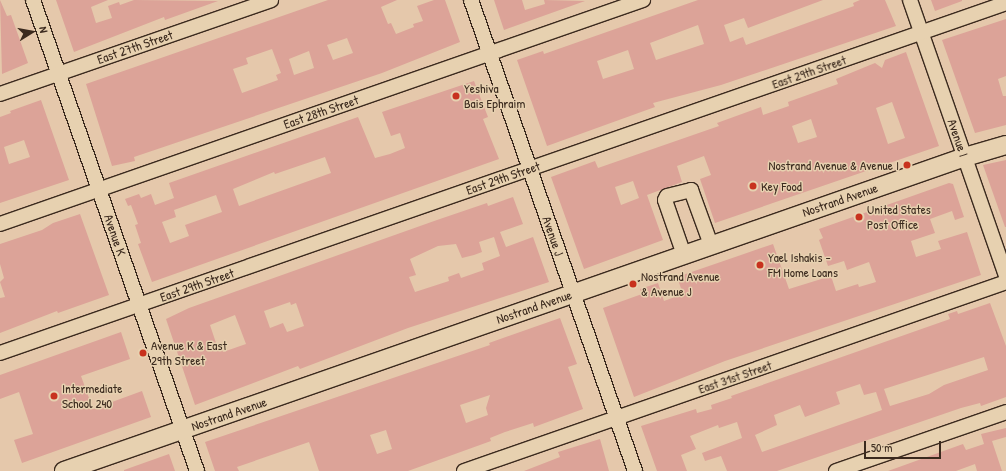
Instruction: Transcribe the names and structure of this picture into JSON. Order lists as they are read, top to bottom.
{
  "streets": {
    "main road": ["Nostrand Avenue"],
    "street": [
      "East 27th Street",
      "East 29th Street",
      "East 28th Street",
      "Avenue I",
      "Avenue K",
      "Avenue J",
      "East 31st Street"
    ]
  },
  "crossings": [
    ["East 27th Street", "Avenue K"],
    ["East 29th Street", "Avenue I"],
    ["East 29th Street", "Avenue K"],
    ["East 29th Street", "Avenue J"],
    ["East 28th Street", "Avenue K"],
    ["East 28th Street", "Avenue J"],
    ["Avenue I", "Nostrand Avenue"],
    ["Nostrand Avenue", "Avenue K"],
    ["Nostrand Avenue", "Avenue J"],
    ["Avenue J", "East 31st Street"]
  ],
  "places": [
    "Yeshiva Bais Ephraim",
    "Nostrand Avenue & Avenue I",
    "Key Food",
    "United States Post Office",
    "Yael Ishakis - FM Home Loans",
    "Nostrand Avenue & Avenue J",
    "Avenue K & East 29th Street",
    "Intermediate School 240"
  ],
  "scale_bar": "50 m",
  "north": "right"
}
